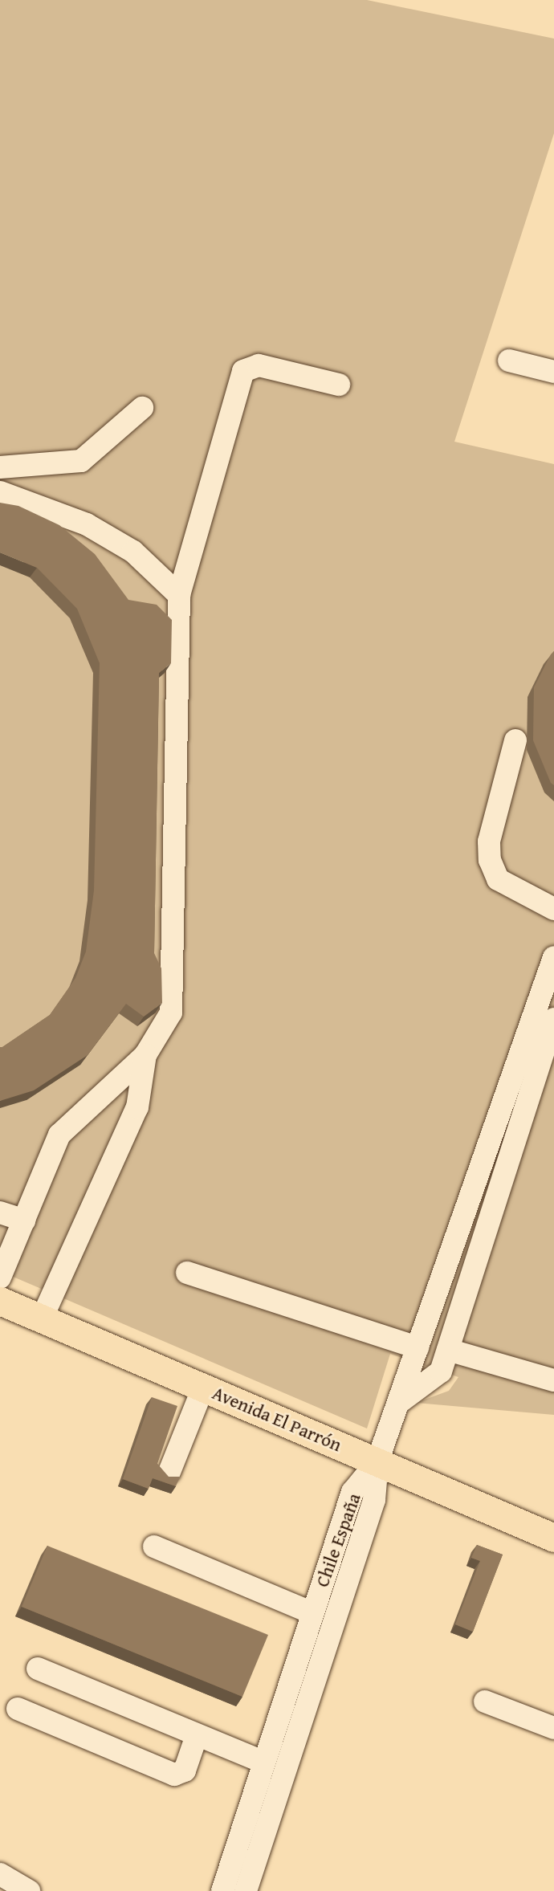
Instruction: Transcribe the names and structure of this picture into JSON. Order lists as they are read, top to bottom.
{
  "streets": {
    "main road": ["Avenida El Parrón"],
    "street": ["Chile España"]
  },
  "crossings": [
    ["Avenida El Parrón", "Chile España"]
  ]
}
